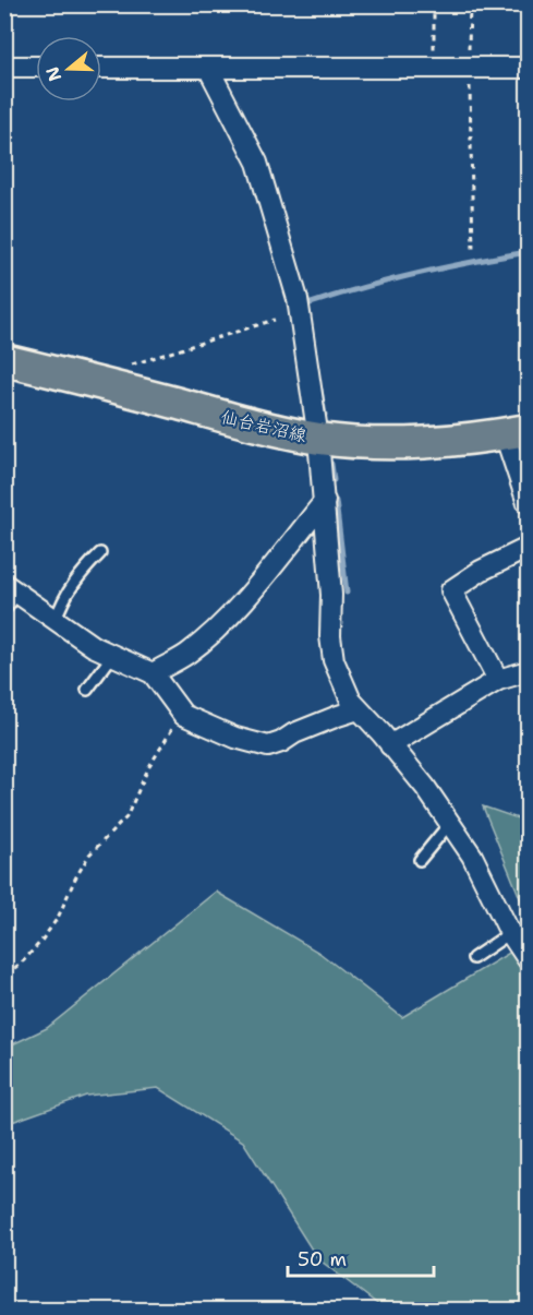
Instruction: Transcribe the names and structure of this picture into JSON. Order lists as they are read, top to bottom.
{
  "streets": {
    "main road": ["仙台岩沼線"]
  },
  "scale_bar": "50 m",
  "north": "left"
}
